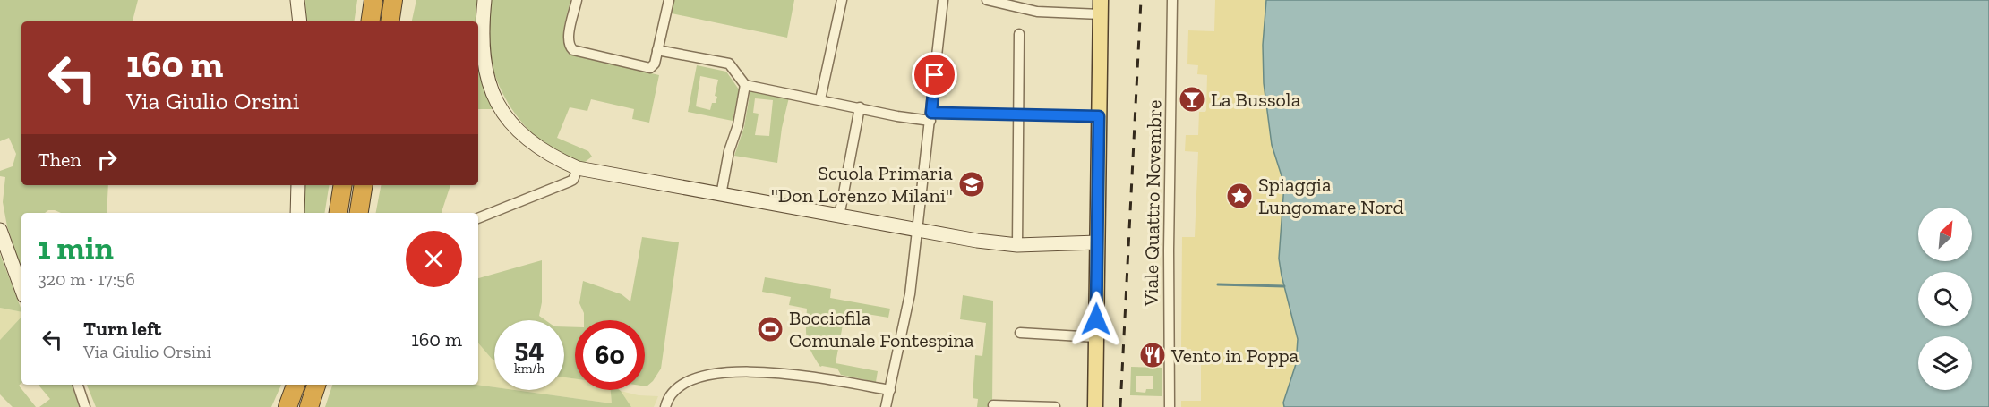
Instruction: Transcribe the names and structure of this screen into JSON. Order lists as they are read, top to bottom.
{
  "streets": {
    "street": ["Viale Quattro Novembre"]
  },
  "places": {
    "bar": ["La Bussola"],
    "school or university": ["Scuola Primaria \"Don Lorenzo Milani\""],
    "place": ["Spiaggia Lungomare Nord"],
    "sports": ["Bocciofila Comunale Fontespina"],
    "restaurant": ["Vento in Poppa"]
  },
  "north": "top right",
  "page": {
    "turn": ["160 m", "Via Giulio Orsini"],
    "then": "Then",
    "heading": ["1 min", "320 m · 17:56"],
    "list": [
      {
        "name": "Turn left",
        "note": "Via Giulio Orsini",
        "value": "160 m"
      }
    ],
    "speed": "54 km/h",
    "limit": "60"
  }
}
